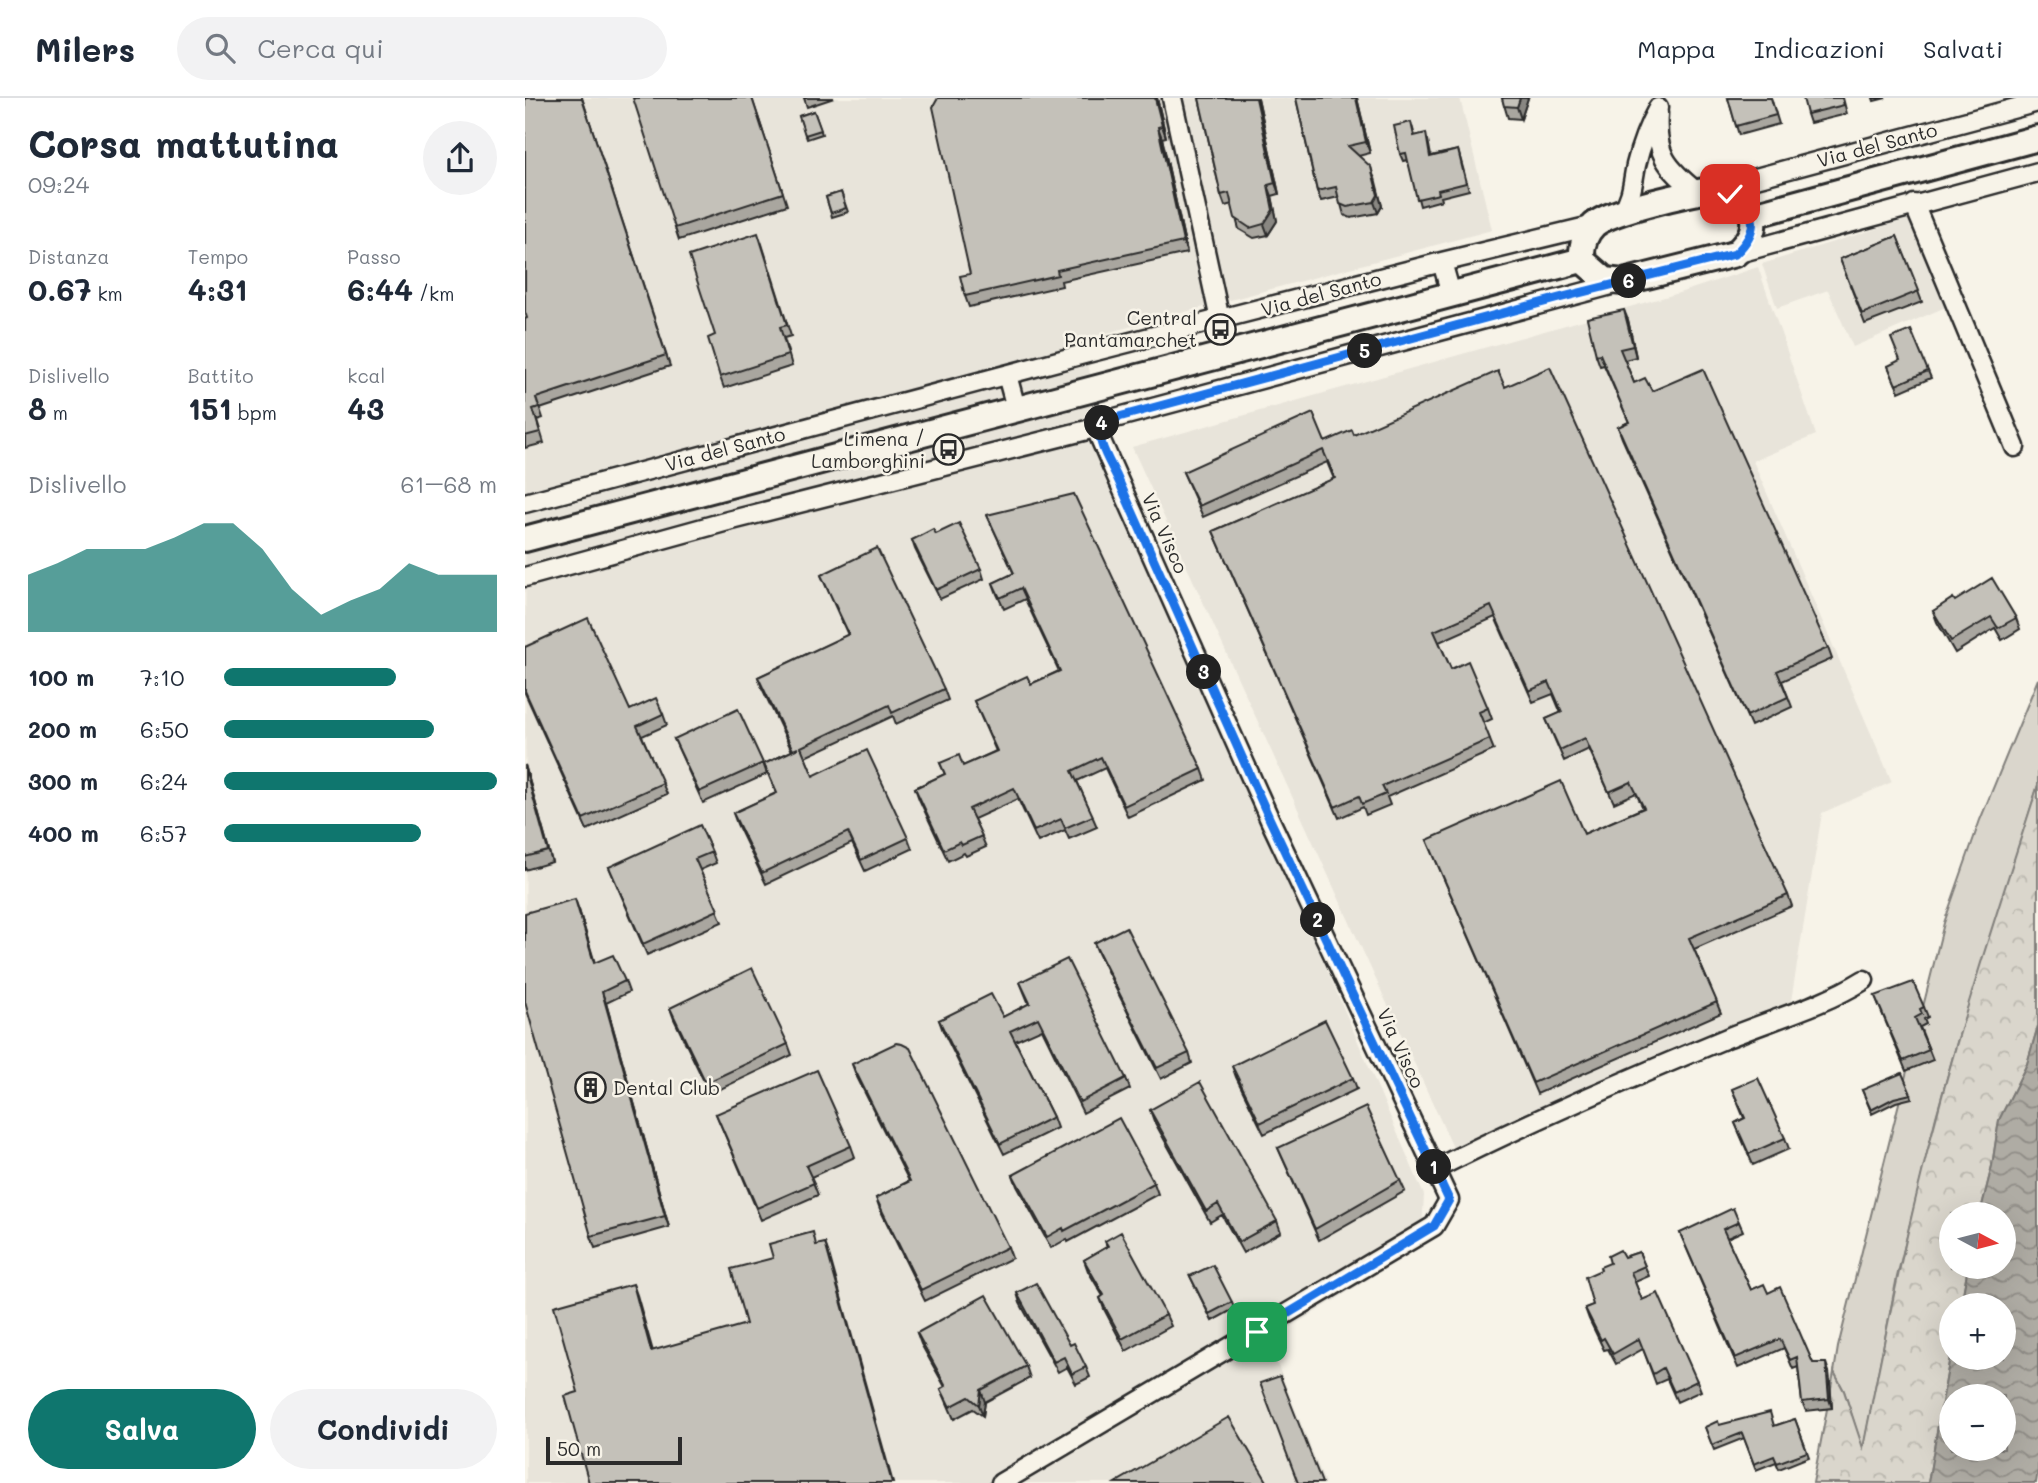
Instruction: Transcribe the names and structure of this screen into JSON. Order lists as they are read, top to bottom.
{
  "streets": {
    "street": ["Via del Santo", "Via Visco"]
  },
  "places": {
    "bus stop": ["Central Pantamarchet", "Limena / Lamborghini"],
    "building": ["Dental Club"]
  },
  "scale_bar": "50 m",
  "north": "right",
  "page": {
    "header": "Milers",
    "search": "Cerca qui",
    "nav": ["Mappa", "Indicazioni", "Salvati"],
    "heading": ["Corsa mattutina", "09:24"],
    "stats": [
      ["Distanza", "0.67 km"],
      ["Tempo", "4:31"],
      ["Passo", "6:44 /km"],
      ["Dislivello", "8 m"],
      ["Battito", "151 bpm"],
      ["kcal", "43"]
    ],
    "pins": [
      "6",
      "5",
      "4",
      "3",
      "2",
      "1"
    ],
    "chart": ["Dislivello", "61–68 m"],
    "list": [
      {
        "name": "100 m",
        "note": "7:10"
      },
      {
        "name": "200 m",
        "note": "6:50"
      },
      {
        "name": "300 m",
        "note": "6:24"
      },
      {
        "name": "400 m",
        "note": "6:57"
      }
    ],
    "map_buttons": ["+", "−"],
    "buttons": ["Salva", "Condividi"],
    "scale": "50 m"
  }
}
